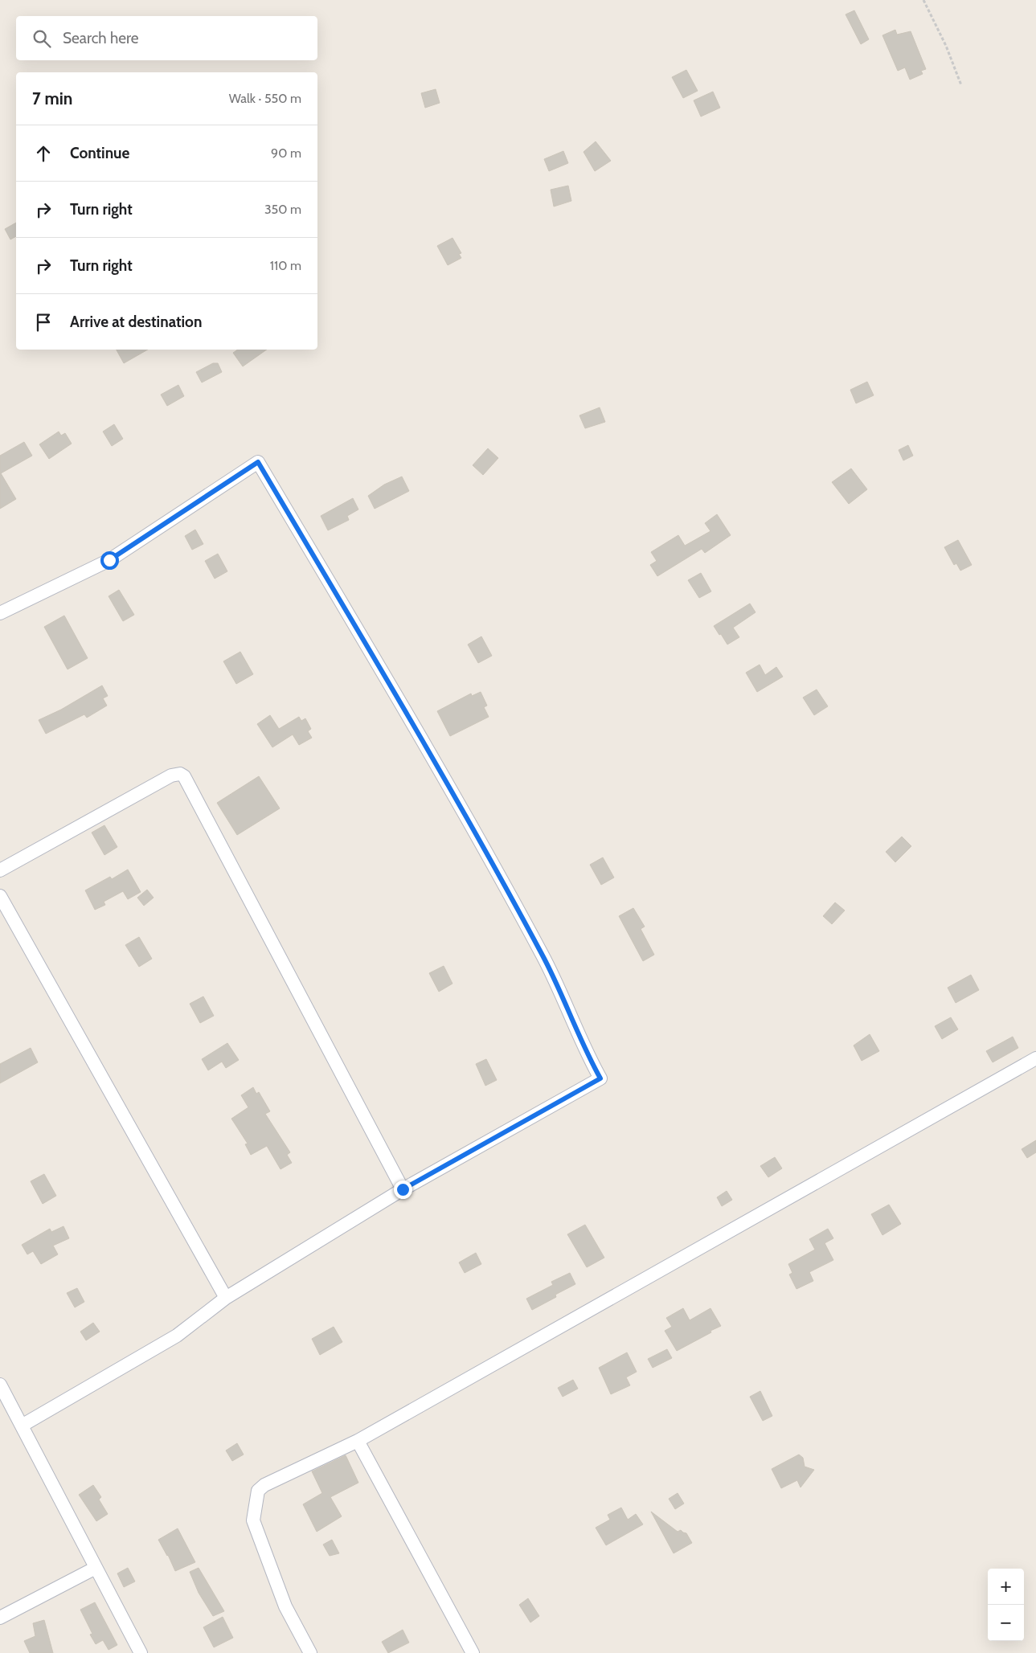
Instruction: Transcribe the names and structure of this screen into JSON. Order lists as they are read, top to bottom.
{
  "page": {
    "search": "Search here",
    "heading": ["7 min", "Walk · 550 m"],
    "list": [
      ["Continue", "90 m"],
      ["Turn right", "350 m"],
      ["Turn right", "110 m"],
      "Arrive at destination"
    ],
    "map_buttons": ["+", "−"]
  }
}
